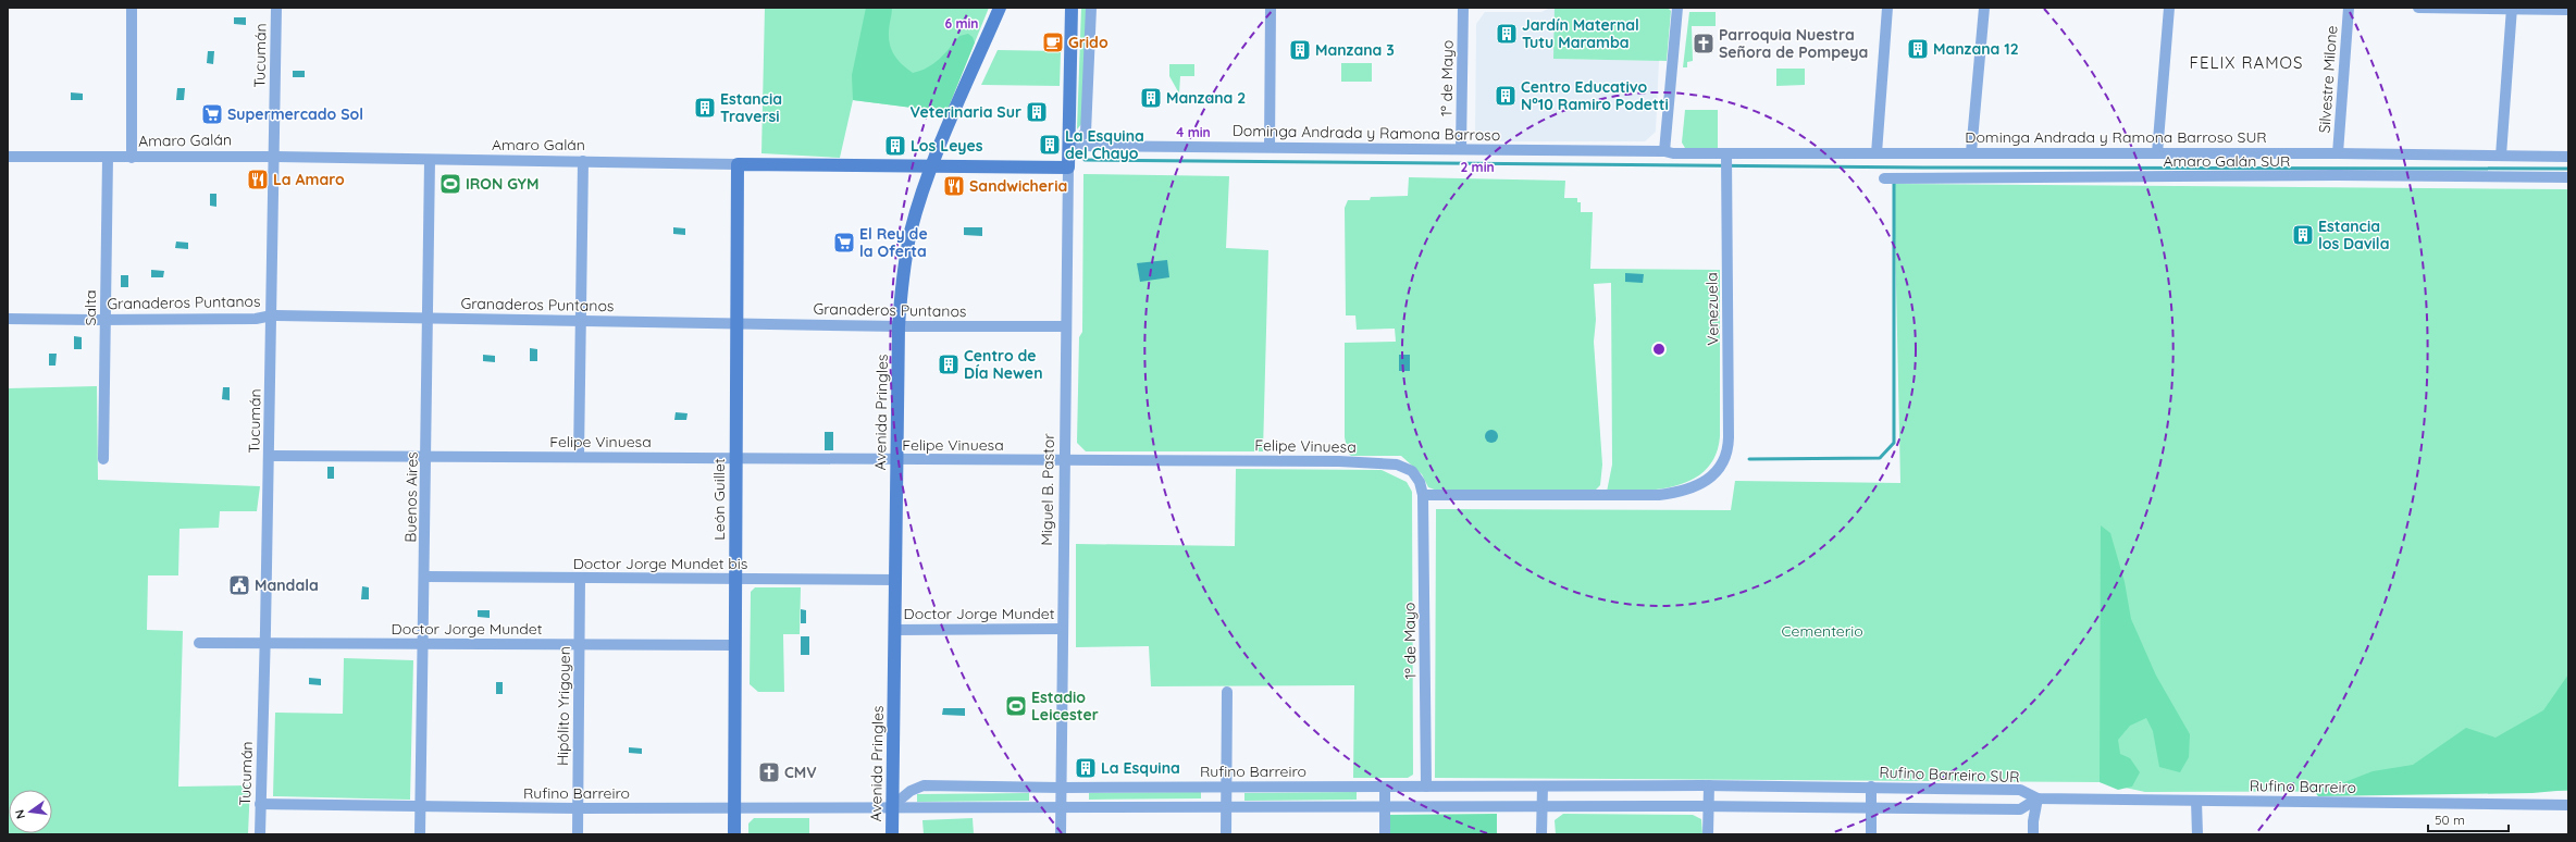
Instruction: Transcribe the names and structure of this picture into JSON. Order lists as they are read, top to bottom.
{
  "streets": {
    "street": [
      "Tucumán",
      "1º de Mayo",
      "Silvestre Milone",
      "Dominga Andrada y Ramona Barroso",
      "Dominga Andrada y Ramona Barroso SUR",
      "Amaro Galán",
      "Amaro Galán SUR",
      "Granaderos Puntanos",
      "Salta",
      "Venezuela",
      "Avenida Pringles",
      "Felipe Vinuesa",
      "Miguel B. Pastor",
      "Buenos Aires",
      "León Guillet",
      "Doctor Jorge Mundet bis",
      "Doctor Jorge Mundet",
      "Hipólito Yrigoyen",
      "Rufino Barreiro",
      "Rufino Barreiro SUR"
    ]
  },
  "crossings": [
    ["Tucumán", "Amaro Galán"],
    ["Tucumán", "Granaderos Puntanos"],
    ["Tucumán", "Felipe Vinuesa"],
    ["Tucumán", "Doctor Jorge Mundet"],
    ["Tucumán", "Rufino Barreiro"],
    ["1º de Mayo", "Dominga Andrada y Ramona Barroso"],
    ["1º de Mayo", "Venezuela"],
    ["1º de Mayo", "Felipe Vinuesa"],
    ["1º de Mayo", "Rufino Barreiro"],
    ["Silvestre Milone", "Dominga Andrada y Ramona Barroso SUR"],
    ["Dominga Andrada y Ramona Barroso", "Dominga Andrada y Ramona Barroso SUR"],
    ["Dominga Andrada y Ramona Barroso", "Miguel B. Pastor"],
    ["Dominga Andrada y Ramona Barroso SUR", "Venezuela"],
    ["Amaro Galán", "Salta"],
    ["Amaro Galán", "Avenida Pringles"],
    ["Amaro Galán", "Miguel B. Pastor"],
    ["Amaro Galán", "Buenos Aires"],
    ["Amaro Galán", "León Guillet"],
    ["Granaderos Puntanos", "Salta"],
    ["Granaderos Puntanos", "Avenida Pringles"],
    ["Granaderos Puntanos", "Miguel B. Pastor"],
    ["Granaderos Puntanos", "Buenos Aires"],
    ["Granaderos Puntanos", "León Guillet"],
    ["Venezuela", "Felipe Vinuesa"],
    ["Avenida Pringles", "Felipe Vinuesa"],
    ["Avenida Pringles", "Doctor Jorge Mundet bis"],
    ["Avenida Pringles", "Doctor Jorge Mundet"],
    ["Avenida Pringles", "Rufino Barreiro"],
    ["Felipe Vinuesa", "Miguel B. Pastor"],
    ["Felipe Vinuesa", "Buenos Aires"],
    ["Felipe Vinuesa", "León Guillet"],
    ["Miguel B. Pastor", "Doctor Jorge Mundet"],
    ["Miguel B. Pastor", "Rufino Barreiro"],
    ["Buenos Aires", "Doctor Jorge Mundet bis"],
    ["Buenos Aires", "Doctor Jorge Mundet"],
    ["Buenos Aires", "Rufino Barreiro"],
    ["León Guillet", "Doctor Jorge Mundet bis"],
    ["León Guillet", "Doctor Jorge Mundet"],
    ["León Guillet", "Rufino Barreiro"],
    ["Doctor Jorge Mundet bis", "Hipólito Yrigoyen"],
    ["Doctor Jorge Mundet", "Hipólito Yrigoyen"],
    ["Hipólito Yrigoyen", "Rufino Barreiro"],
    ["Rufino Barreiro", "Rufino Barreiro SUR"]
  ],
  "districts": ["FELIX RAMOS"],
  "parks": ["Cementerio"],
  "places": {
    "building": [
      "Jardín Maternal Tutu Maramba",
      "Manzana 12",
      "Manzana 3",
      "Centro Educativo N°10 Ramiro Podetti",
      "Manzana 2",
      "Estancia Traversi",
      "Veterinaria Sur",
      "La Esquina del Chayo",
      "Los Leyes",
      "Estancia los Davila",
      "Centro de DÍa Newen",
      "La Esquina"
    ],
    "cafe": ["Grido"],
    "church": ["Parroquia Nuestra Señora de Pompeya", "CMV"],
    "supermarket": ["Supermercado Sol", "El Rey de la Oferta"],
    "restaurant": ["La Amaro", "Sandwicheria"],
    "sports": ["IRON GYM", "Estadio Leicester"],
    "public building": ["Mandala"]
  },
  "scale_bar": "50 m",
  "north": "left",
  "rings": ["6 min", "4 min", "2 min"]
}
